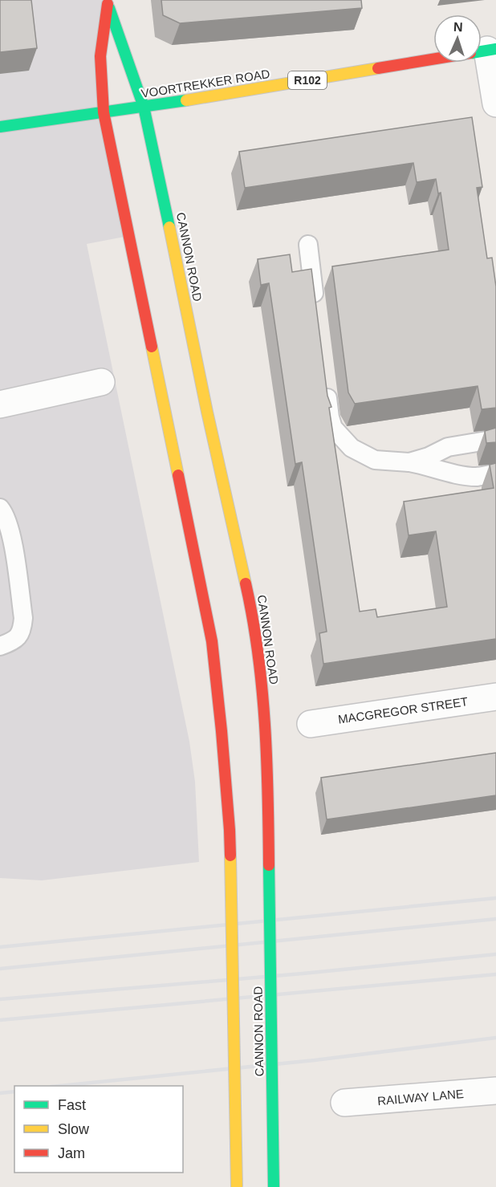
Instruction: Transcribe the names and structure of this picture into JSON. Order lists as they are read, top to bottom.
{
  "streets": {
    "main road": ["R102", "VOORTREKKER ROAD", "CANNON ROAD"],
    "street": ["MACGREGOR STREET", "RAILWAY LANE"]
  },
  "crossings": [
    ["VOORTREKKER ROAD", "CANNON ROAD"]
  ],
  "legend": ["Fast", "Slow", "Jam"],
  "north": "top"
}
